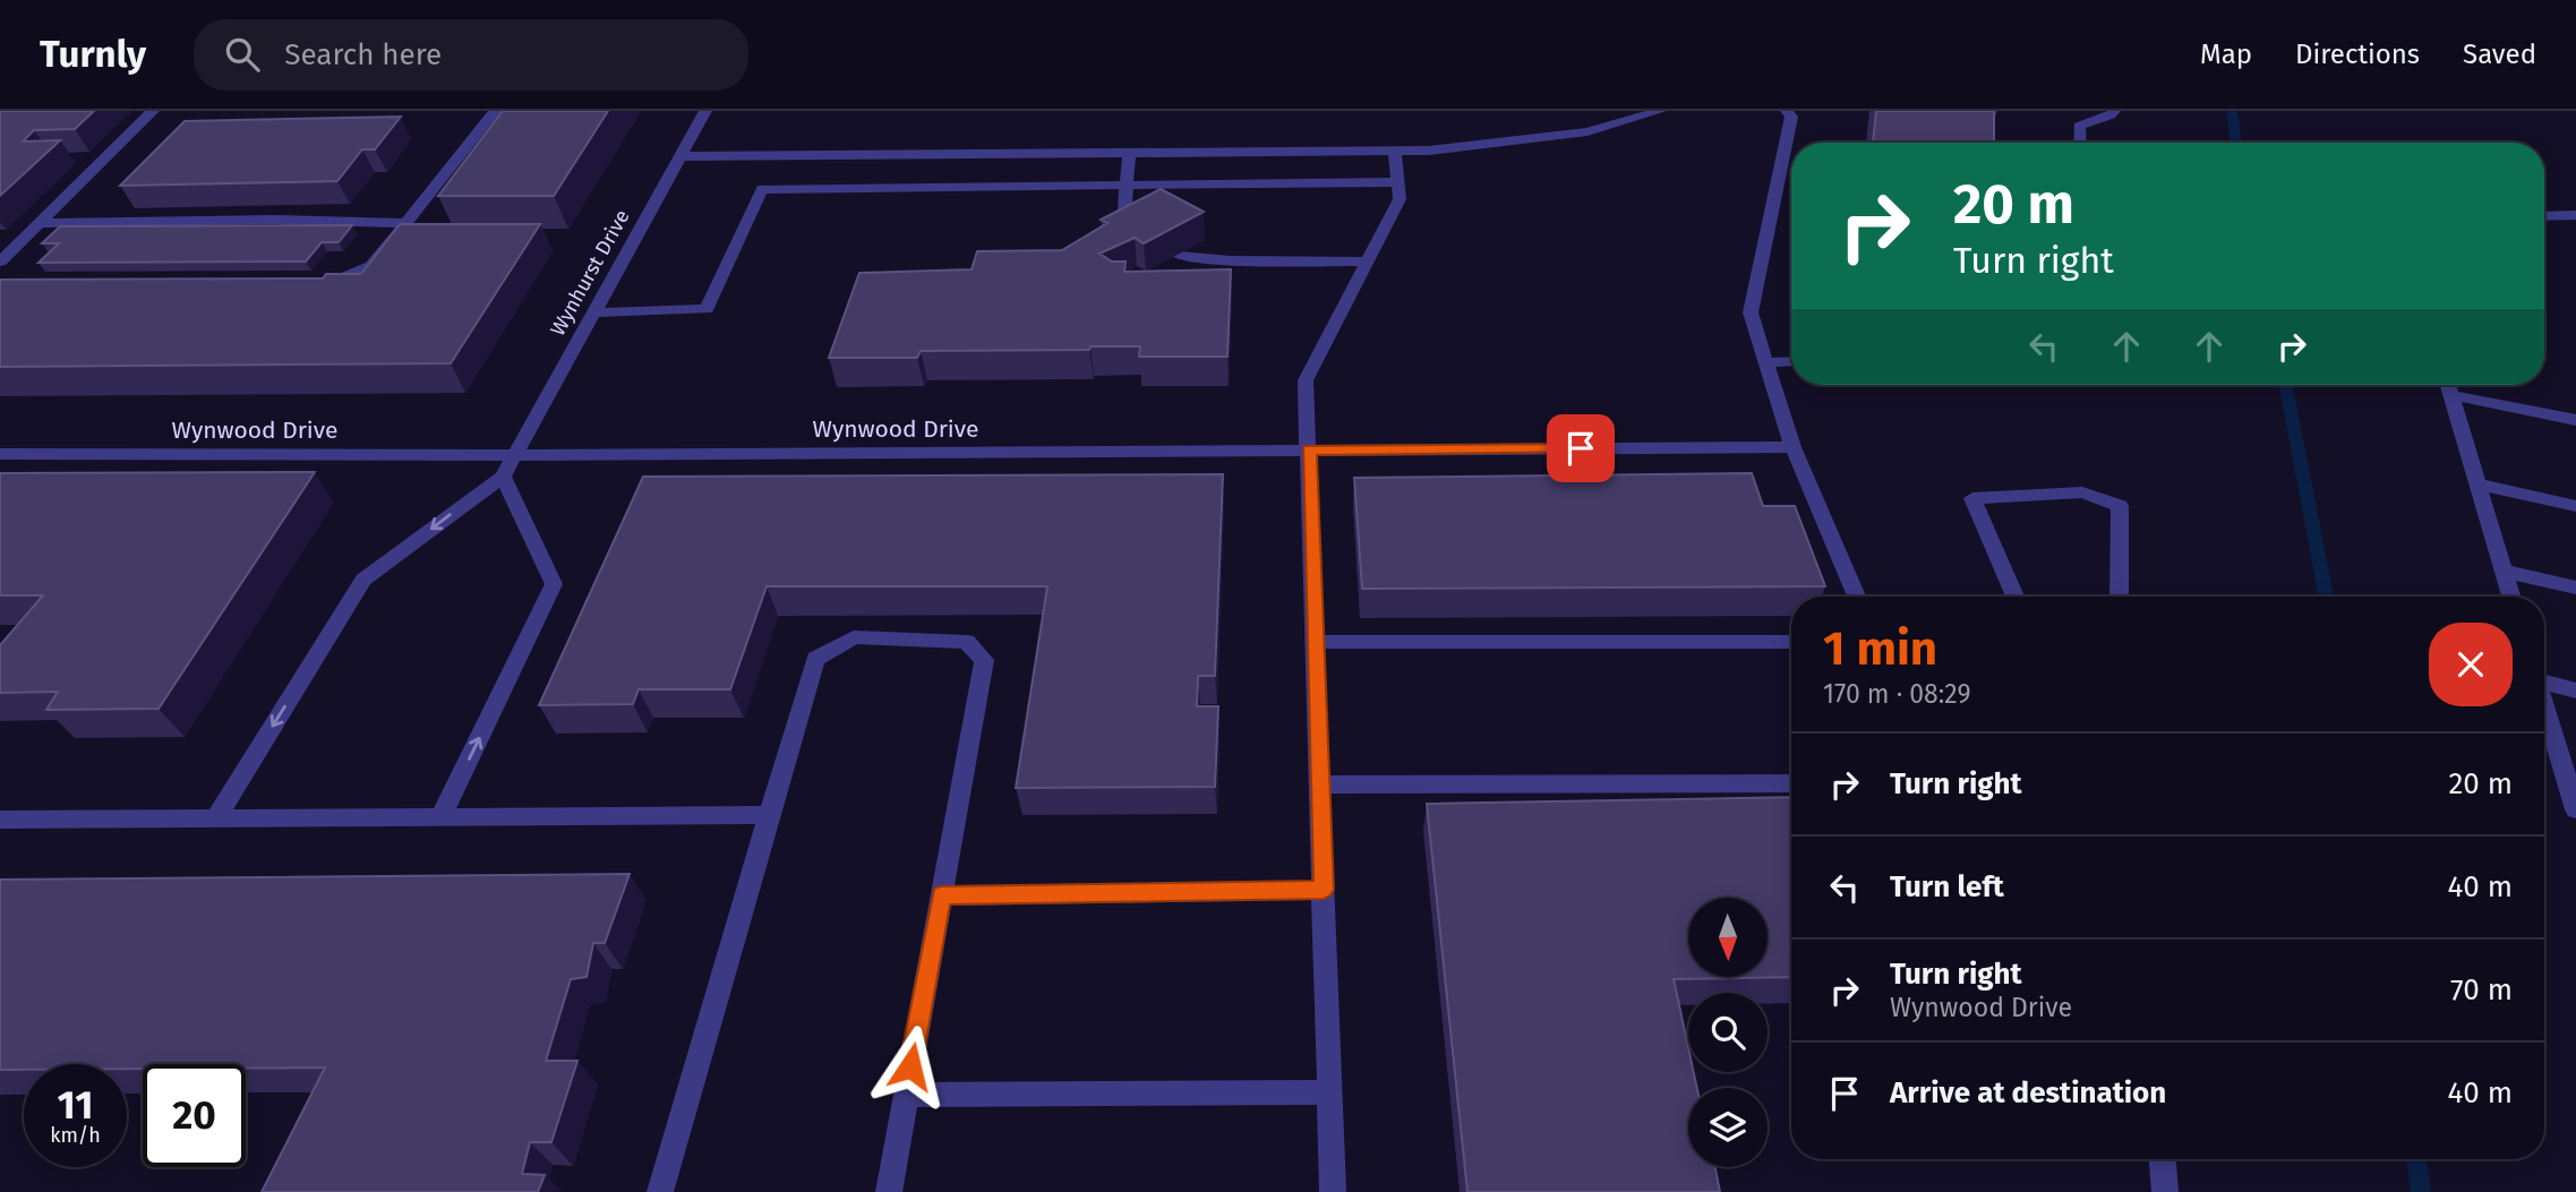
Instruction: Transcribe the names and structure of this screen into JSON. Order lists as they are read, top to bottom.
{
  "streets": {
    "street": ["Wynhurst Drive", "Wynwood Drive"]
  },
  "crossings": [
    ["Wynhurst Drive", "Wynwood Drive"]
  ],
  "north": "bottom",
  "page": {
    "header": "Turnly",
    "search": "Search here",
    "nav": ["Map", "Directions", "Saved"],
    "turn": ["20 m", "Turn right"],
    "heading": ["1 min", "170 m · 08:29"],
    "list": [
      {
        "name": "Turn right",
        "value": "20 m"
      },
      {
        "name": "Turn left",
        "value": "40 m"
      },
      {
        "name": "Turn right",
        "note": "Wynwood Drive",
        "value": "70 m"
      },
      {
        "name": "Arrive at destination",
        "value": "40 m"
      }
    ],
    "speed": "11 km/h",
    "limit": "20"
  }
}
